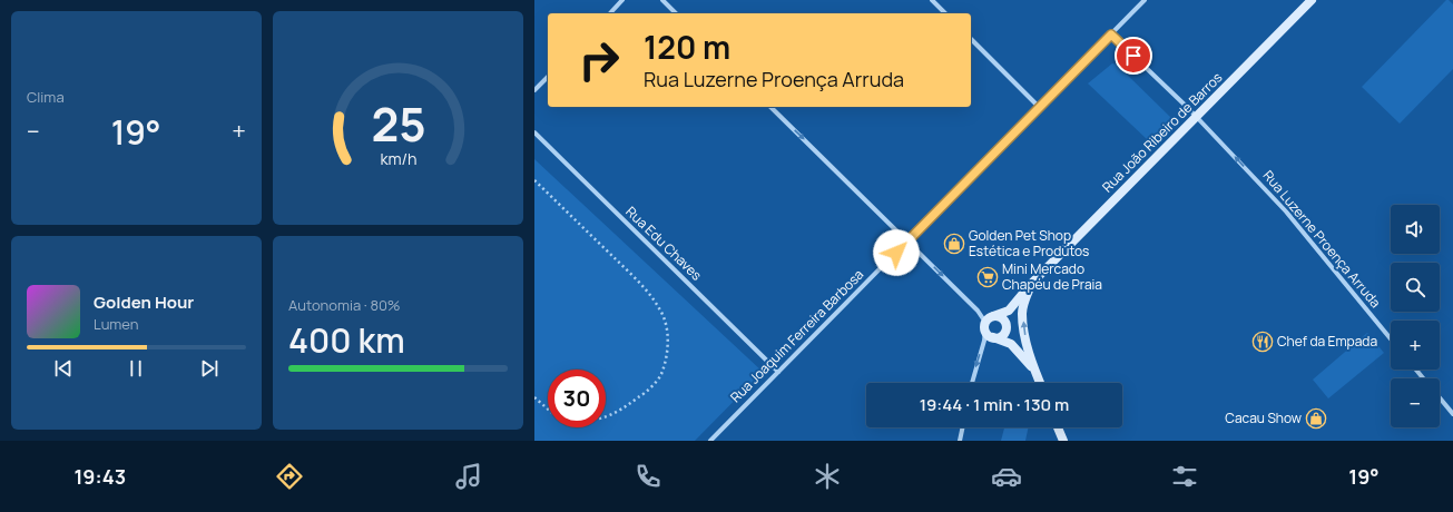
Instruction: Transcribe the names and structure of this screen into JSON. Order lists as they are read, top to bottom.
{
  "streets": {
    "street": [
      "Rua João Ribeiro de Barros",
      "Rua Luzerne Proença Arruda",
      "Rua Edu Chaves",
      "Rua Joaquim Ferreira Barbosa"
    ]
  },
  "crossings": [
    ["Rua João Ribeiro de Barros", "Rua Luzerne Proença Arruda"],
    ["Rua Luzerne Proença Arruda", "Rua Joaquim Ferreira Barbosa"],
    ["Rua Edu Chaves", "Rua Joaquim Ferreira Barbosa"]
  ],
  "one_way": ["Rua Luzerne Proença Arruda"],
  "places": {
    "shop": ["Golden Pet Shop Estética e Produtos", "Cacau Show"],
    "supermarket": ["Mini Mercado Chapéu de Praia"],
    "restaurant": ["Chef da Empada"]
  },
  "page": {
    "tile": [
      "Clima",
      ["Autonomia · 80%", "400 km"]
    ],
    "turn": ["120 m", "Rua Luzerne Proença Arruda"],
    "heat": ["−", "19°", "+"],
    "map_buttons": ["+", "−"],
    "song": ["Golden Hour", "Lumen"],
    "limit": "30",
    "trip": "19:44 · 1 min · 130 m",
    "tabs": ["19:43", "19°"],
    "gauge": ["25", "km/h"]
  }
}
